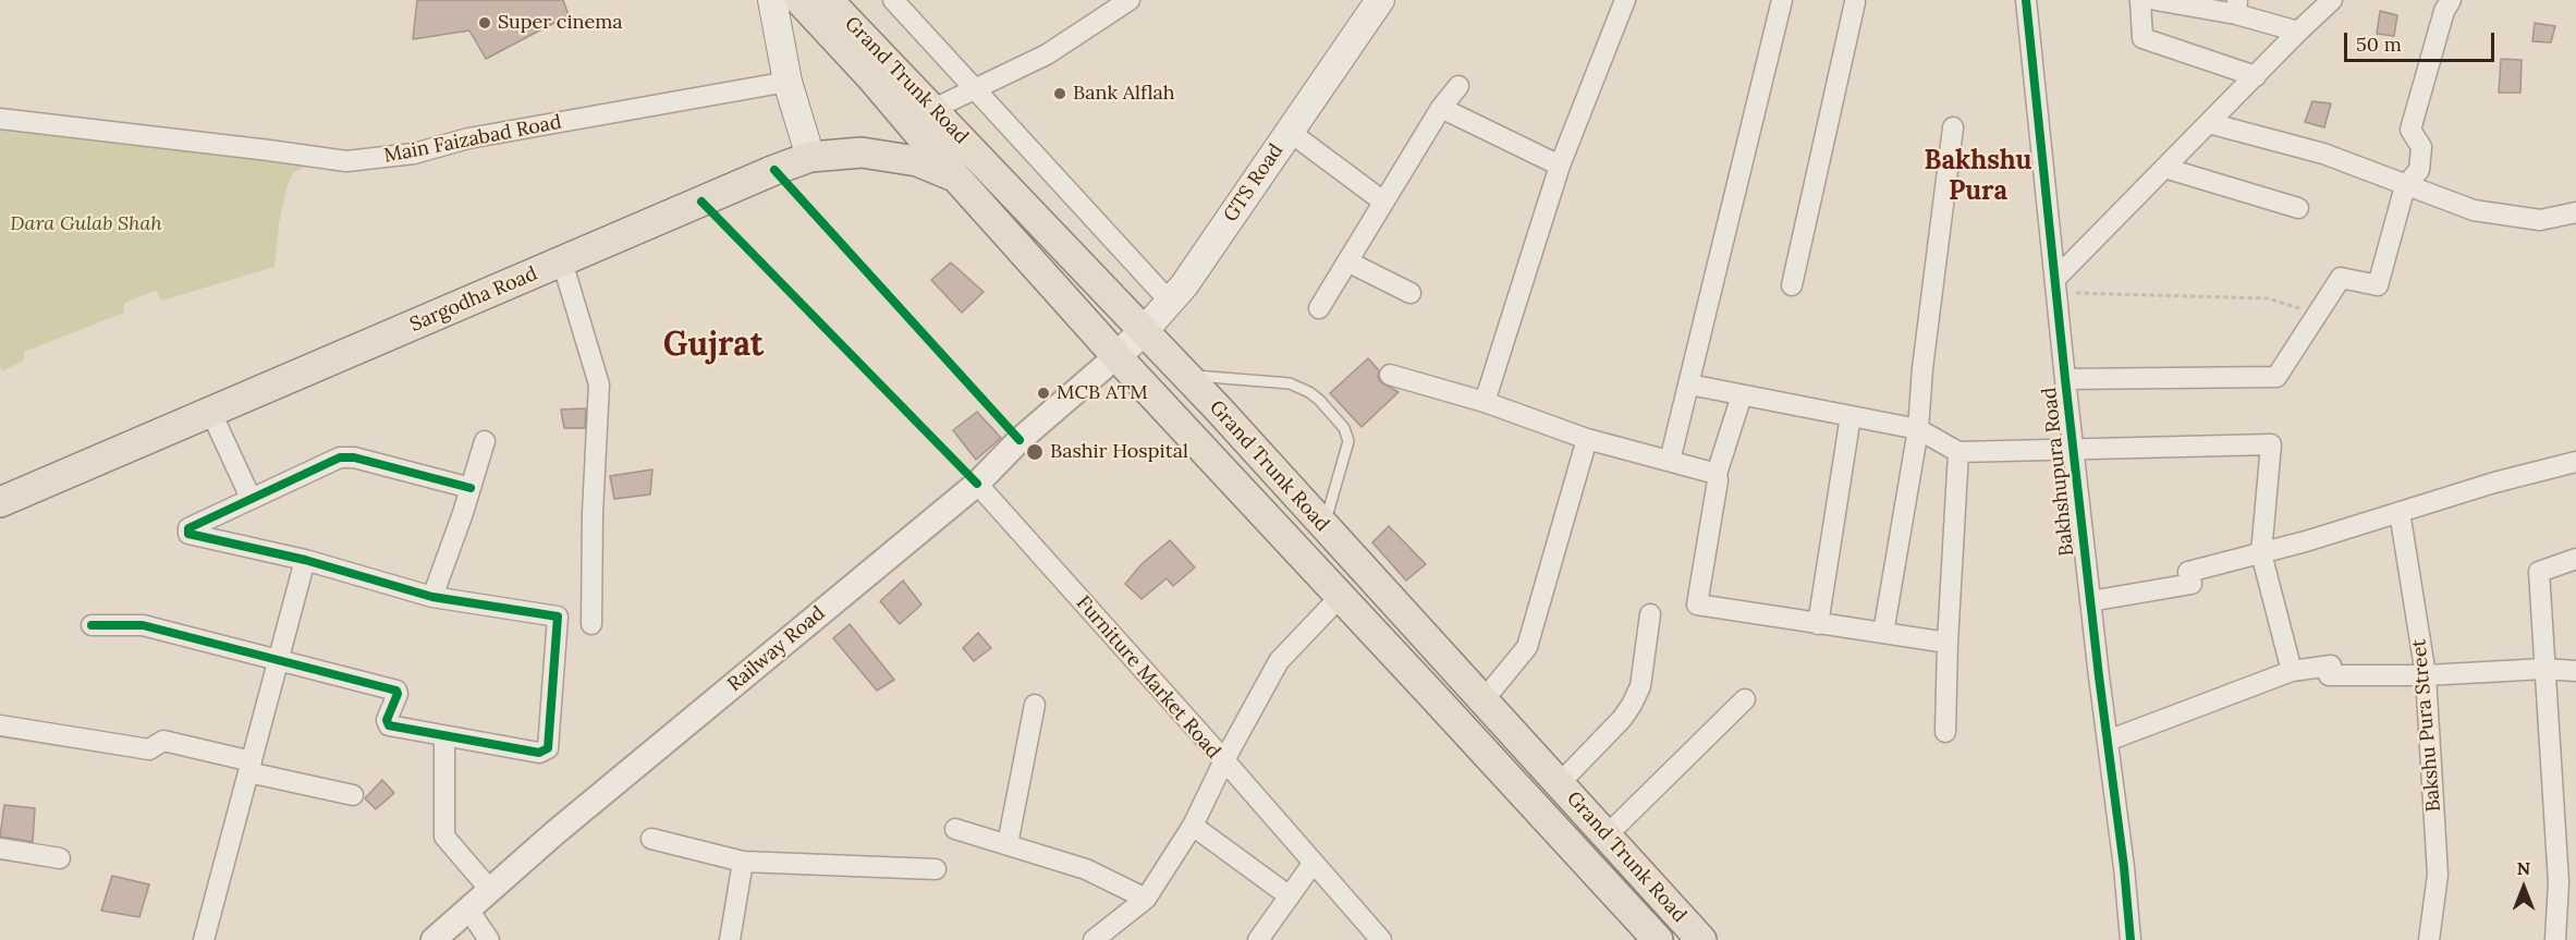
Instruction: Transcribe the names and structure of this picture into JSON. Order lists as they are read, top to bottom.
{
  "streets": {
    "main road": ["Grand Trunk Road", "GTS Road", "Sargodha Road"],
    "street": [
      "Main Faizabad Road",
      "Bakhshupura Road",
      "Railway Road",
      "Furniture Market Road",
      "Bakshu Pura Street"
    ]
  },
  "crossings": [
    ["Grand Trunk Road", "GTS Road"],
    ["Grand Trunk Road", "Sargodha Road"],
    ["Grand Trunk Road", "Railway Road"],
    ["GTS Road", "Railway Road"],
    ["Railway Road", "Furniture Market Road"]
  ],
  "districts": ["Bakhshu Pura", "Gujrat"],
  "parks": ["Dara Gulab Shah"],
  "places": [
    "Super cinema",
    "Bank Alflah",
    "MCB ATM",
    "Bashir Hospital"
  ],
  "scale_bar": "50 m",
  "north": "top"
}
